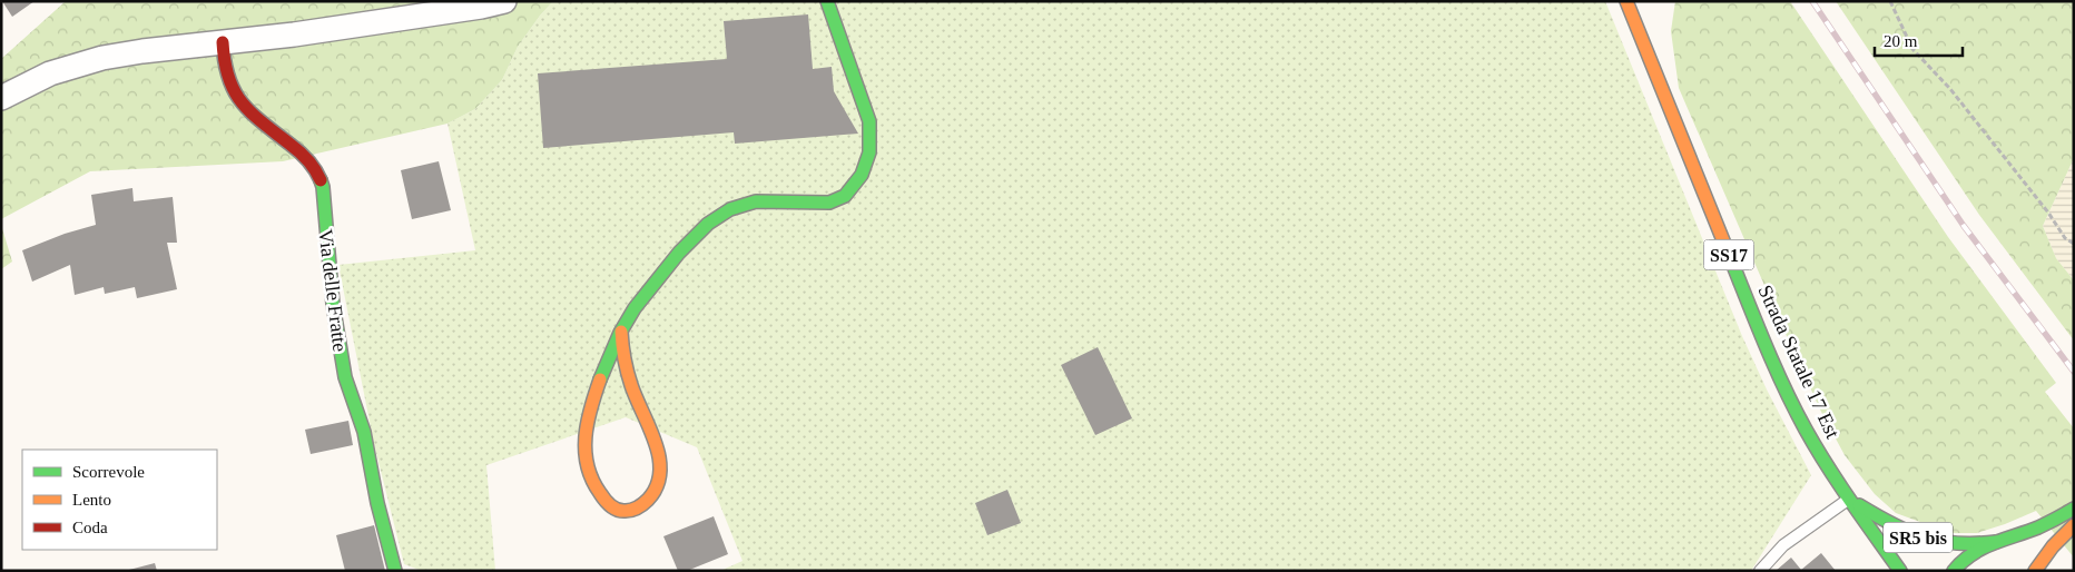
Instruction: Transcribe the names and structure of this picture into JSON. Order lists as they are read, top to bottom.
{
  "streets": {
    "street": [
      "SS17",
      "Via delle Fratte",
      "Strada Statale 17 Est",
      "SR5 bis"
    ]
  },
  "crossings": [
    ["Strada Statale 17 Est", "SR5 bis"]
  ],
  "legend": ["Scorrevole", "Lento", "Coda"],
  "scale_bar": "20 m"
}
